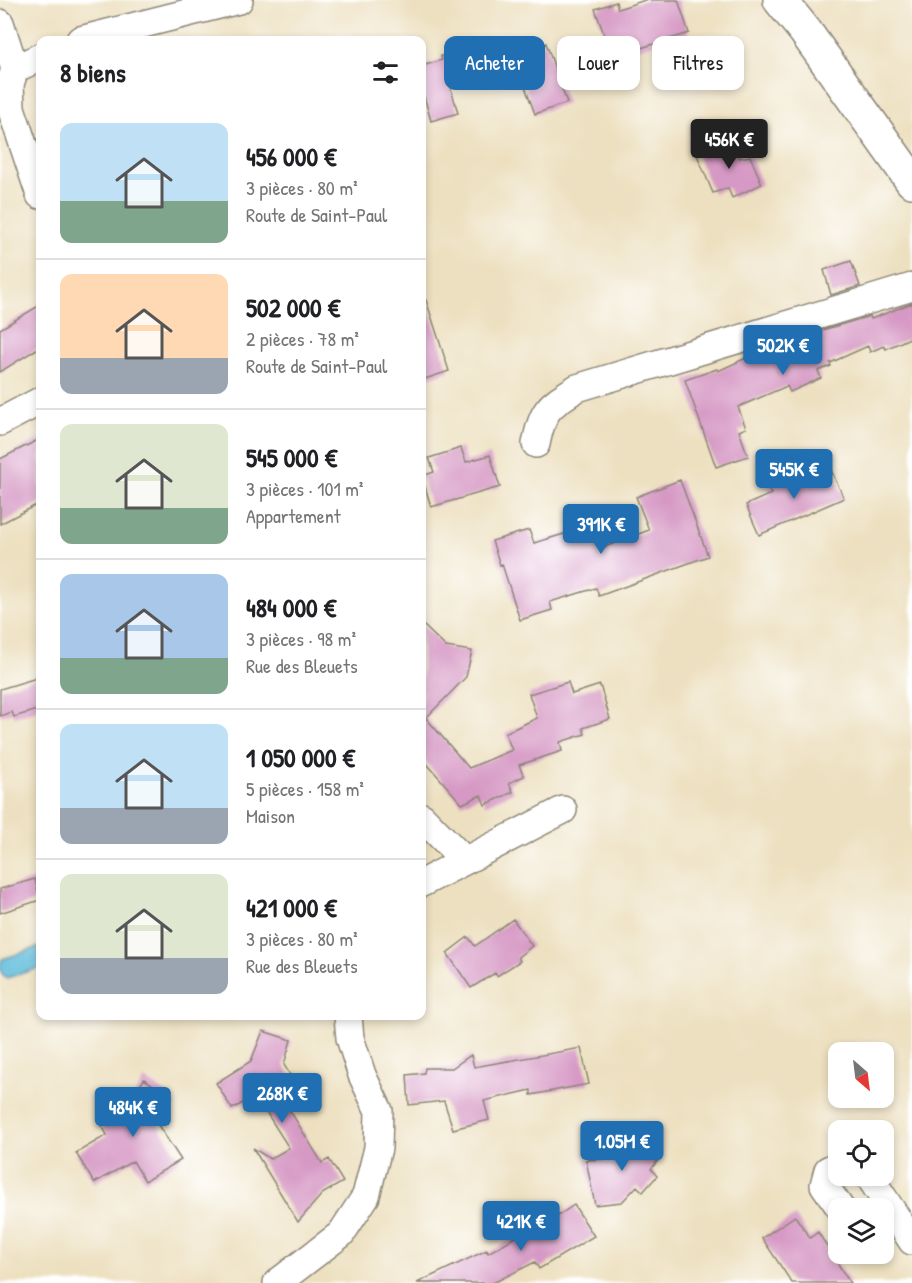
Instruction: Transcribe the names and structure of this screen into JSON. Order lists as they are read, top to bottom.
{
  "north": "bottom right",
  "page": {
    "chip": ["Acheter", "Louer", "Filtres"],
    "heading": "8 biens",
    "list": [
      {
        "name": "456 000 €",
        "note": "3 pièces · 80 m² · Route de Saint-Paul"
      },
      {
        "name": "502 000 €",
        "note": "2 pièces · 78 m² · Route de Saint-Paul"
      },
      {
        "name": "545 000 €",
        "note": "3 pièces · 101 m² · Appartement"
      },
      {
        "name": "484 000 €",
        "note": "3 pièces · 98 m² · Rue des Bleuets"
      },
      {
        "name": "1 050 000 €",
        "note": "5 pièces · 158 m² · Maison"
      },
      {
        "name": "421 000 €",
        "note": "3 pièces · 80 m² · Rue des Bleuets"
      }
    ],
    "price": [
      "456K €",
      "502K €",
      "545K €",
      "391K €",
      "268K €",
      "484K €",
      "1.05M €",
      "421K €"
    ]
  }
}
